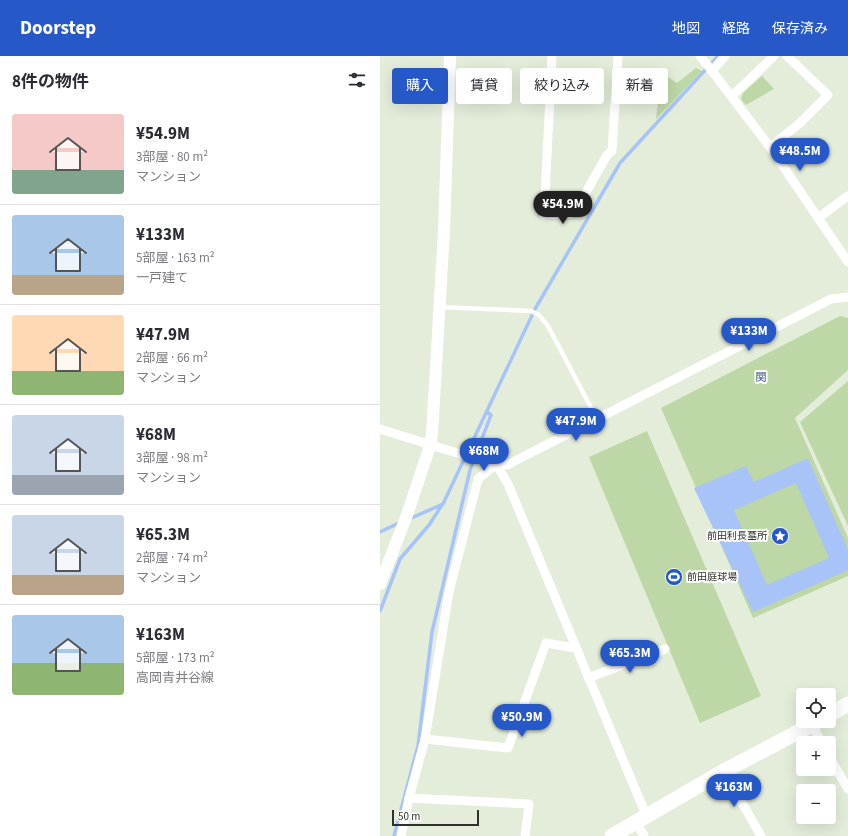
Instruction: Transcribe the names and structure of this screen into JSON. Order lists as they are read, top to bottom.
{
  "districts": ["関"],
  "places": {
    "place": ["前田利長墓所"],
    "sports": ["前田庭球場"]
  },
  "scale_bar": "50 m",
  "page": {
    "header": "Doorstep",
    "nav": ["地図", "経路", "保存済み"],
    "heading": "8件の物件",
    "chip": [
      "購入",
      "賃貸",
      "絞り込み",
      "新着"
    ],
    "list": [
      {
        "name": "¥54.9M",
        "note": "3部屋 · 80 m² · マンション"
      },
      {
        "name": "¥133M",
        "note": "5部屋 · 163 m² · 一戸建て"
      },
      {
        "name": "¥47.9M",
        "note": "2部屋 · 66 m² · マンション"
      },
      {
        "name": "¥68M",
        "note": "3部屋 · 98 m² · マンション"
      },
      {
        "name": "¥65.3M",
        "note": "2部屋 · 74 m² · マンション"
      },
      {
        "name": "¥163M",
        "note": "5部屋 · 173 m² · 高岡青井谷線"
      }
    ],
    "price": [
      "¥48.5M",
      "¥54.9M",
      "¥133M",
      "¥47.9M",
      "¥68M",
      "¥65.3M",
      "¥50.9M",
      "¥163M"
    ],
    "map_buttons": ["+", "−"],
    "scale": "50 m"
  }
}
